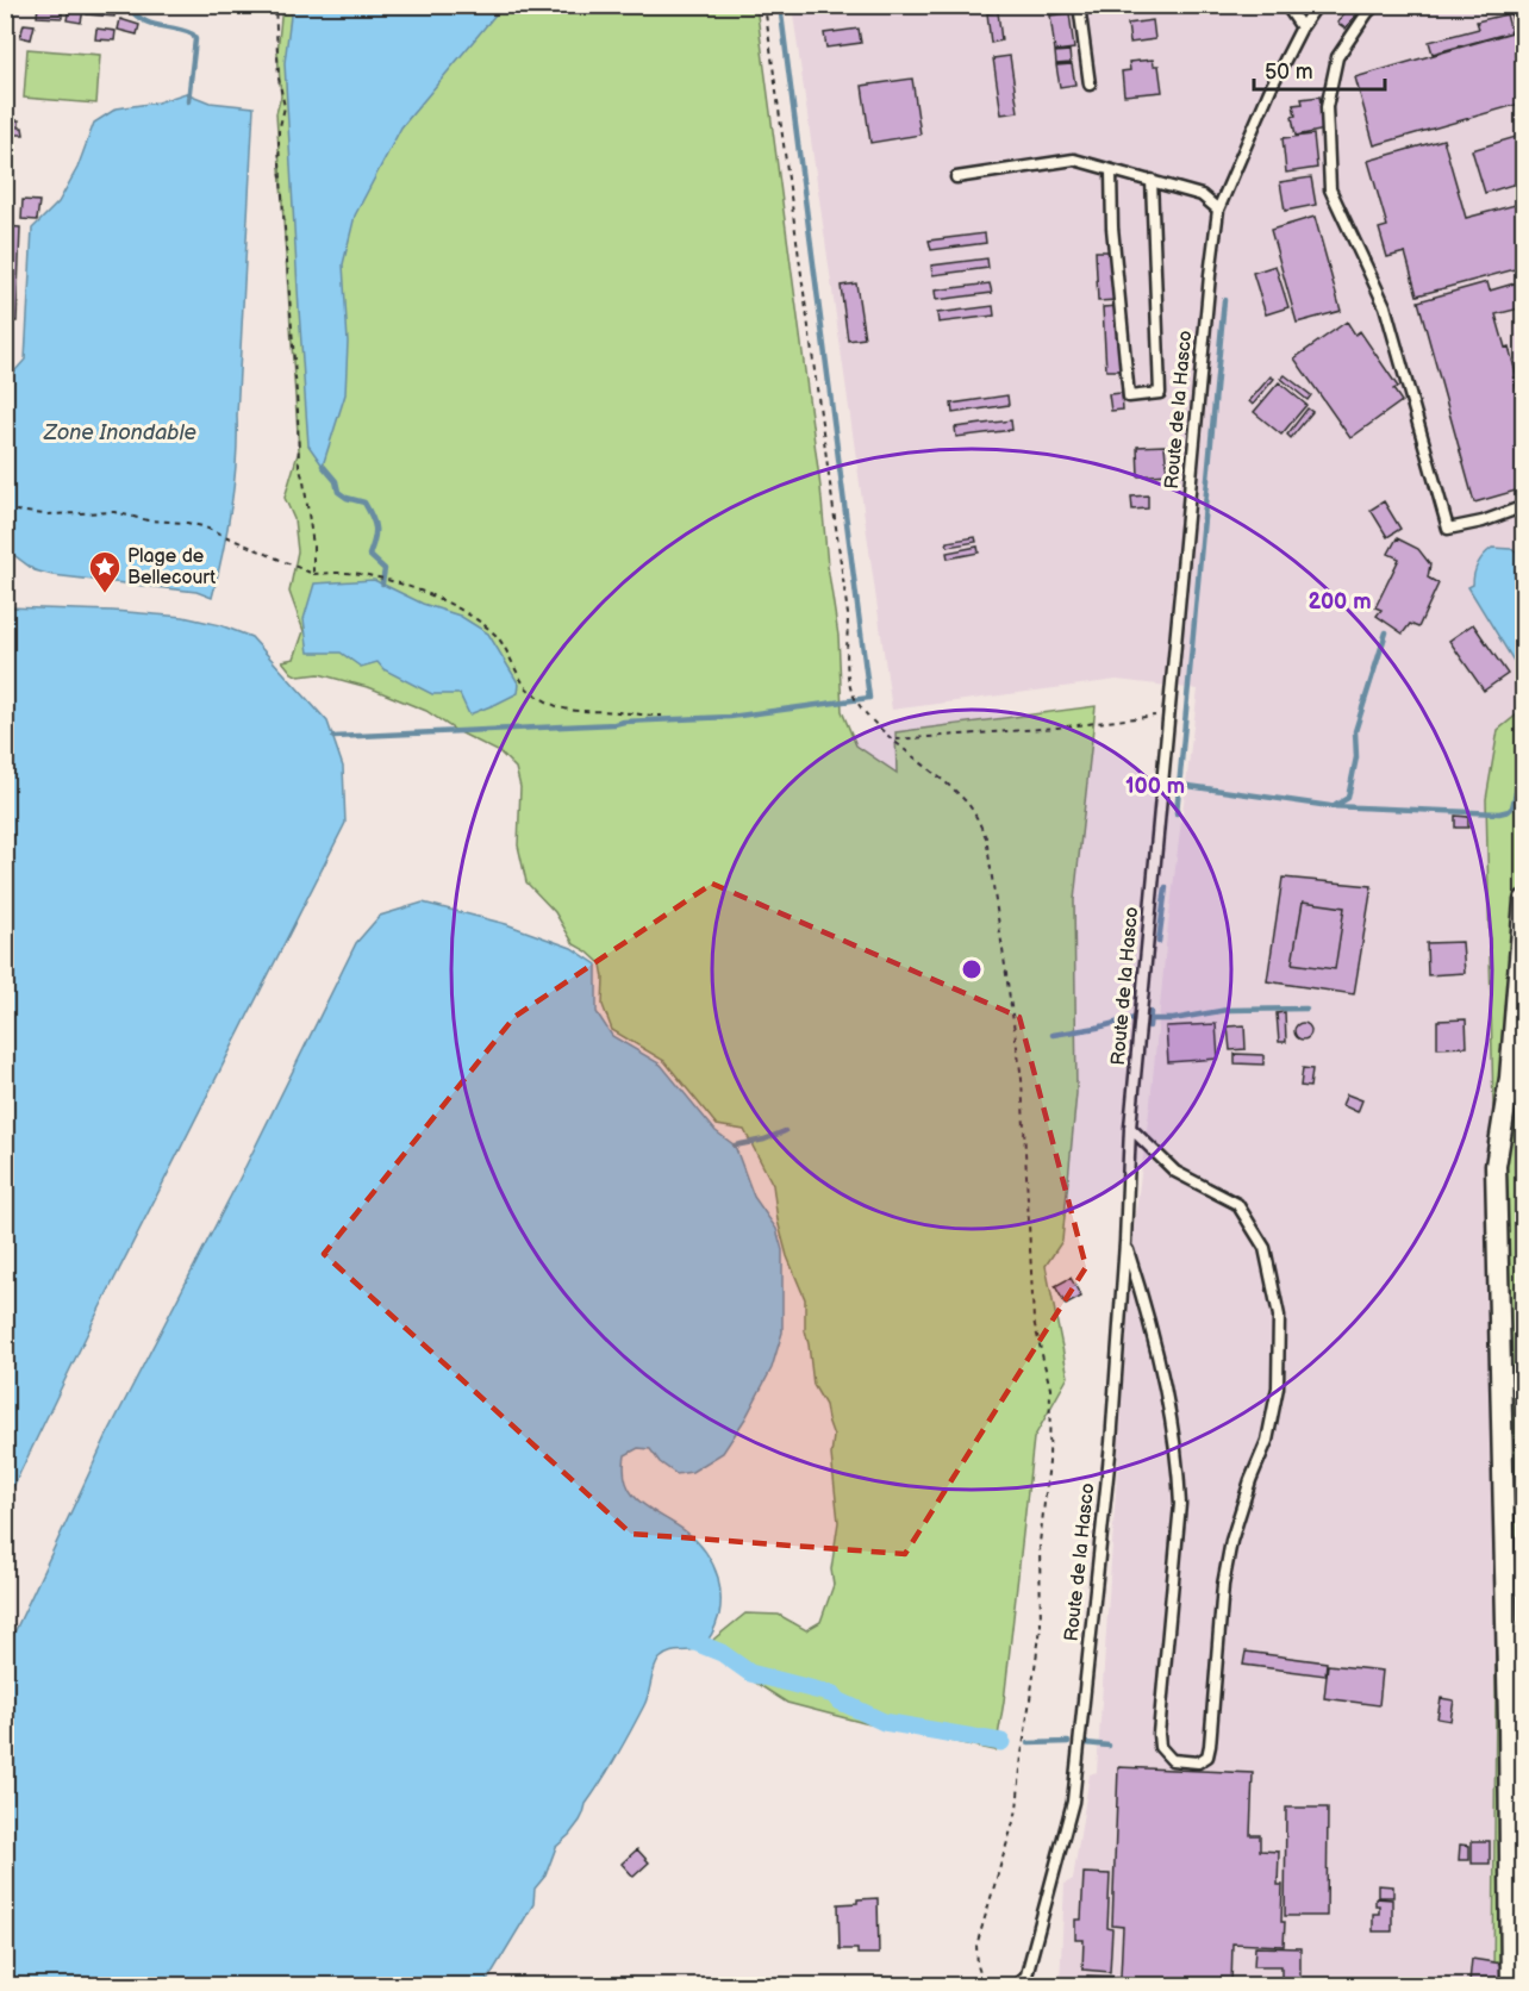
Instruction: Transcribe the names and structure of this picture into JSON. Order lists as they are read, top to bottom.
{
  "streets": {
    "lane": ["Route de la Hasco"]
  },
  "water": ["Zone Inondable"],
  "places": {
    "place": ["Plage de Bellecourt"]
  },
  "scale_bar": "50 m",
  "rings": ["200 m", "100 m"]
}
